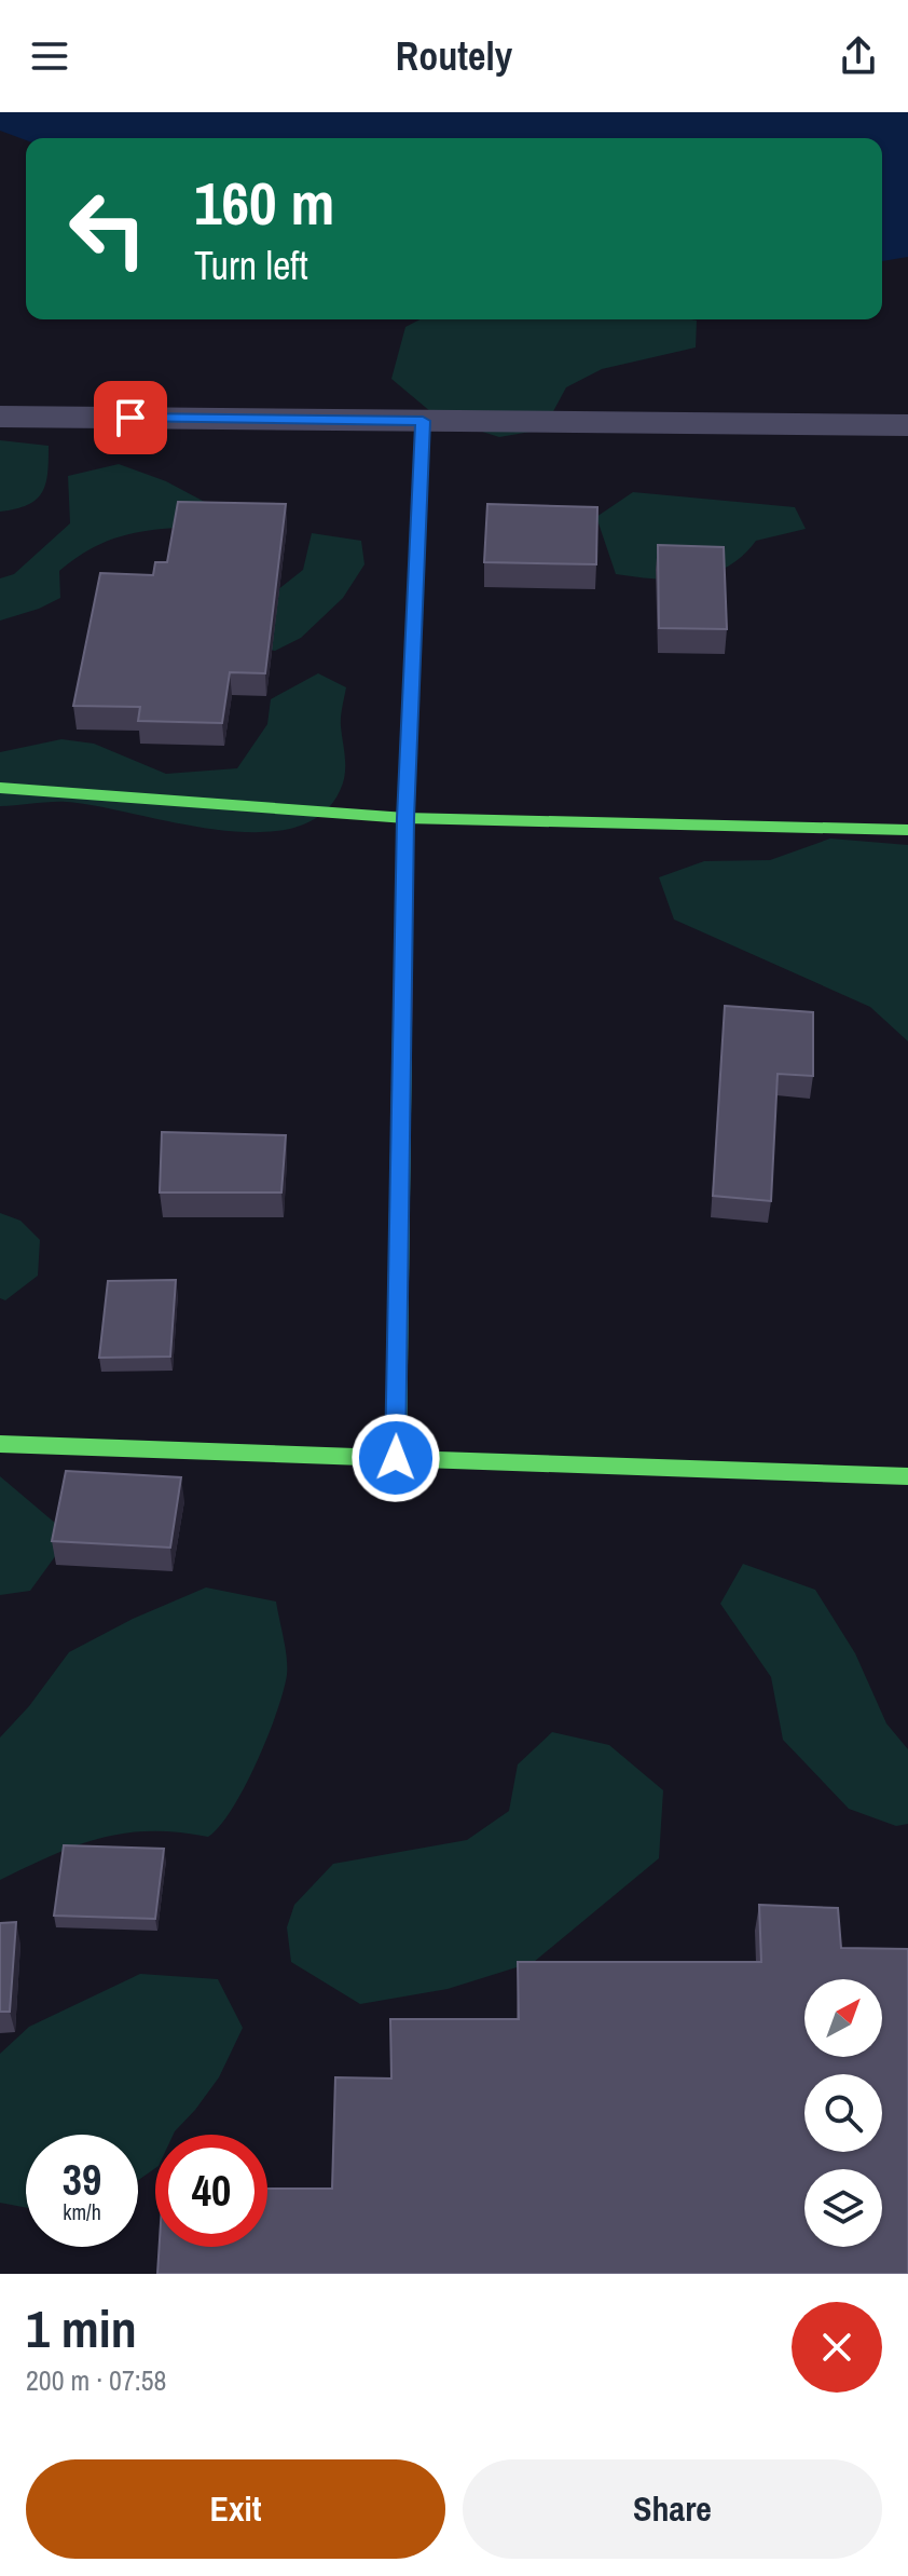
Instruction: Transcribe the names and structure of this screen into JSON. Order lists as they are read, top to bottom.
{
  "north": "top right",
  "page": {
    "header": "Routely",
    "turn": ["160 m", "Turn left"],
    "speed": "39 km/h",
    "limit": "40",
    "heading": ["1 min", "200 m · 07:58"],
    "buttons": ["Exit", "Share"]
  }
}
